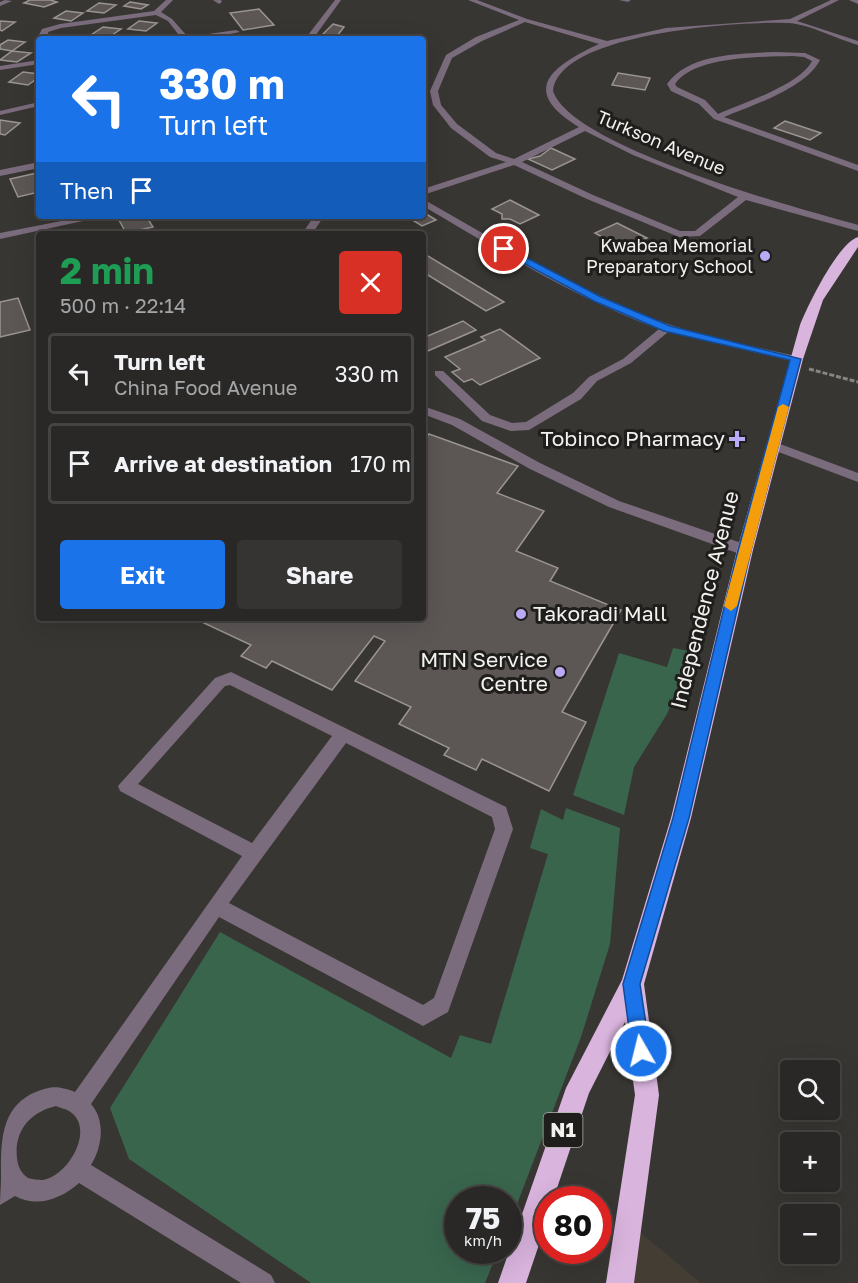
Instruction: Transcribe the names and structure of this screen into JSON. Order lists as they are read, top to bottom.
{
  "streets": {
    "highway": ["Independence Avenue", "N1"],
    "street": ["Turkson Avenue"]
  },
  "places": {
    "other": ["Kwabea Memorial Preparatory School", "Takoradi Mall", "MTN Service Centre"],
    "health": ["Tobinco Pharmacy"]
  },
  "page": {
    "turn": ["330 m", "Turn left"],
    "then": "Then",
    "heading": ["2 min", "500 m · 22:14"],
    "list": [
      {
        "name": "Turn left",
        "note": "China Food Avenue",
        "value": "330 m"
      },
      {
        "name": "Arrive at destination",
        "value": "170 m"
      }
    ],
    "buttons": ["Exit", "Share"],
    "map_buttons": ["+", "−"],
    "speed": "75 km/h",
    "limit": "80"
  }
}
